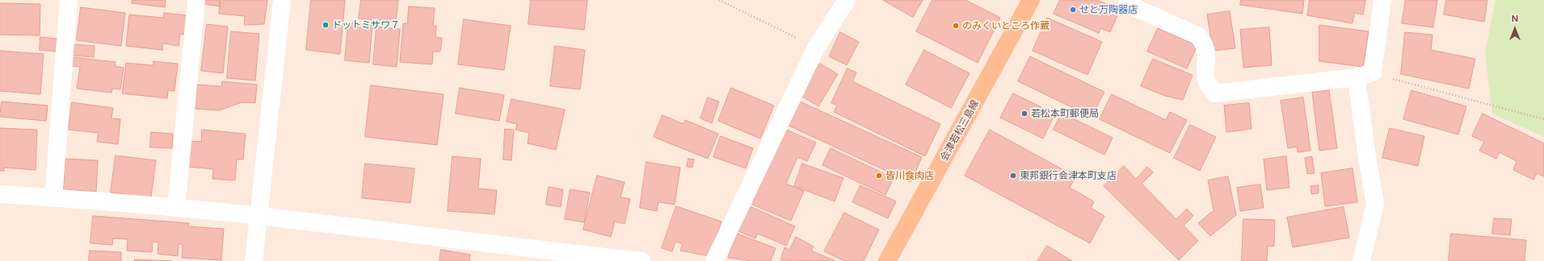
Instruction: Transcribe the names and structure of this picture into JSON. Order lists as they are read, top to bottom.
{
  "streets": {
    "main road": ["会津若松三島線"]
  },
  "places": [
    "せと万陶器店",
    "ドットミサワ７",
    "のみくいところ作蔵",
    "若松本町郵便局",
    "皆川食肉店",
    "東邦銀行会津本町支店"
  ],
  "north": "top"
}
